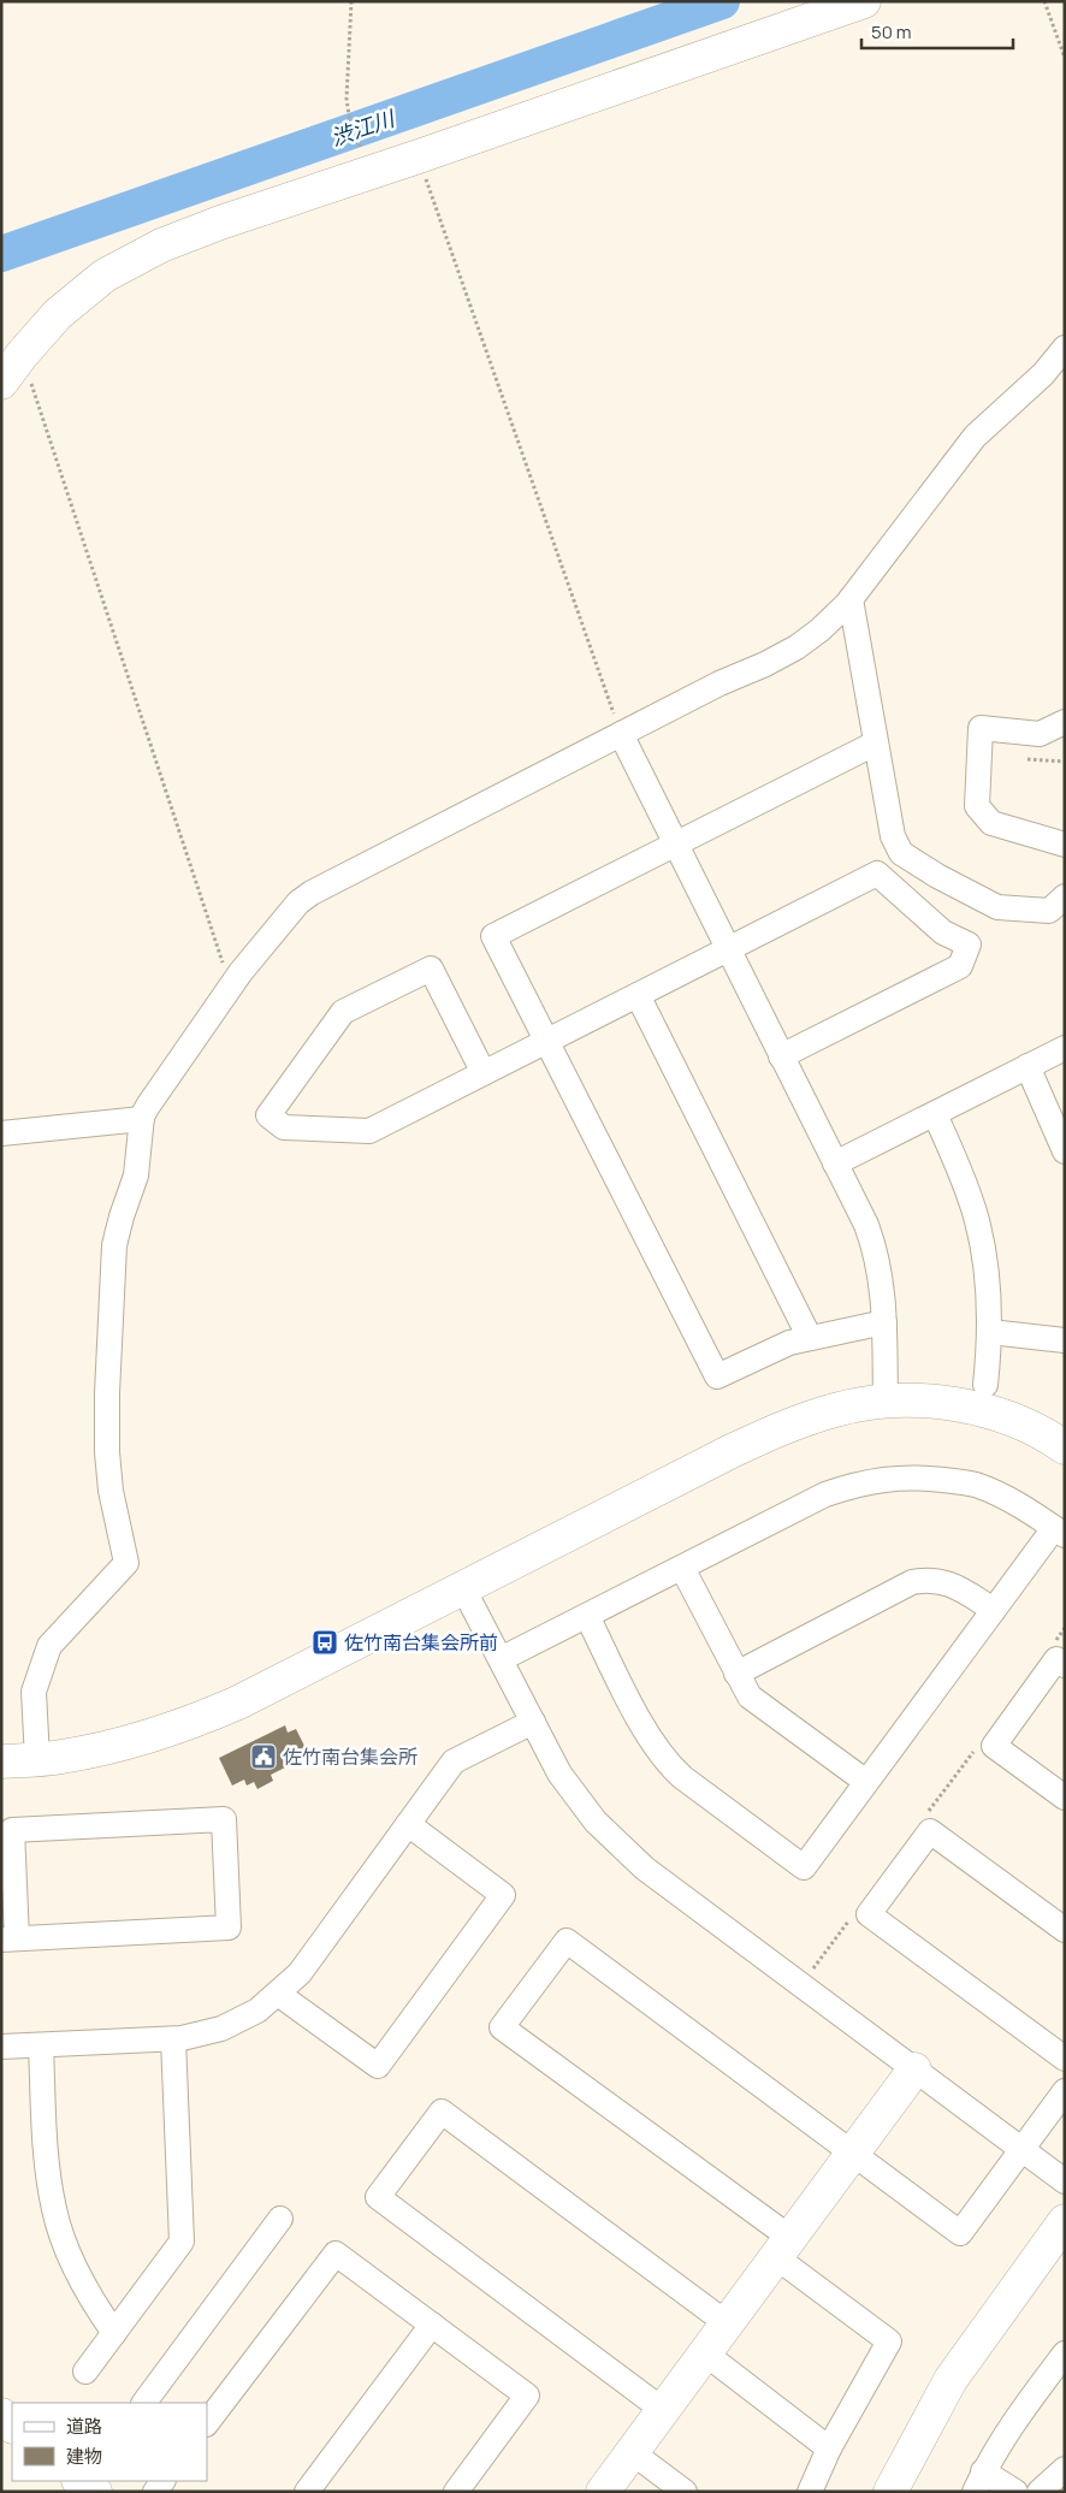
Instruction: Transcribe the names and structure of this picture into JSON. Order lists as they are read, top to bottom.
{
  "water": ["渋江川"],
  "places": {
    "bus stop": ["佐竹南台集会所前"],
    "public building": ["佐竹南台集会所"]
  },
  "legend": ["道路", "建物"],
  "scale_bar": "50 m"
}
